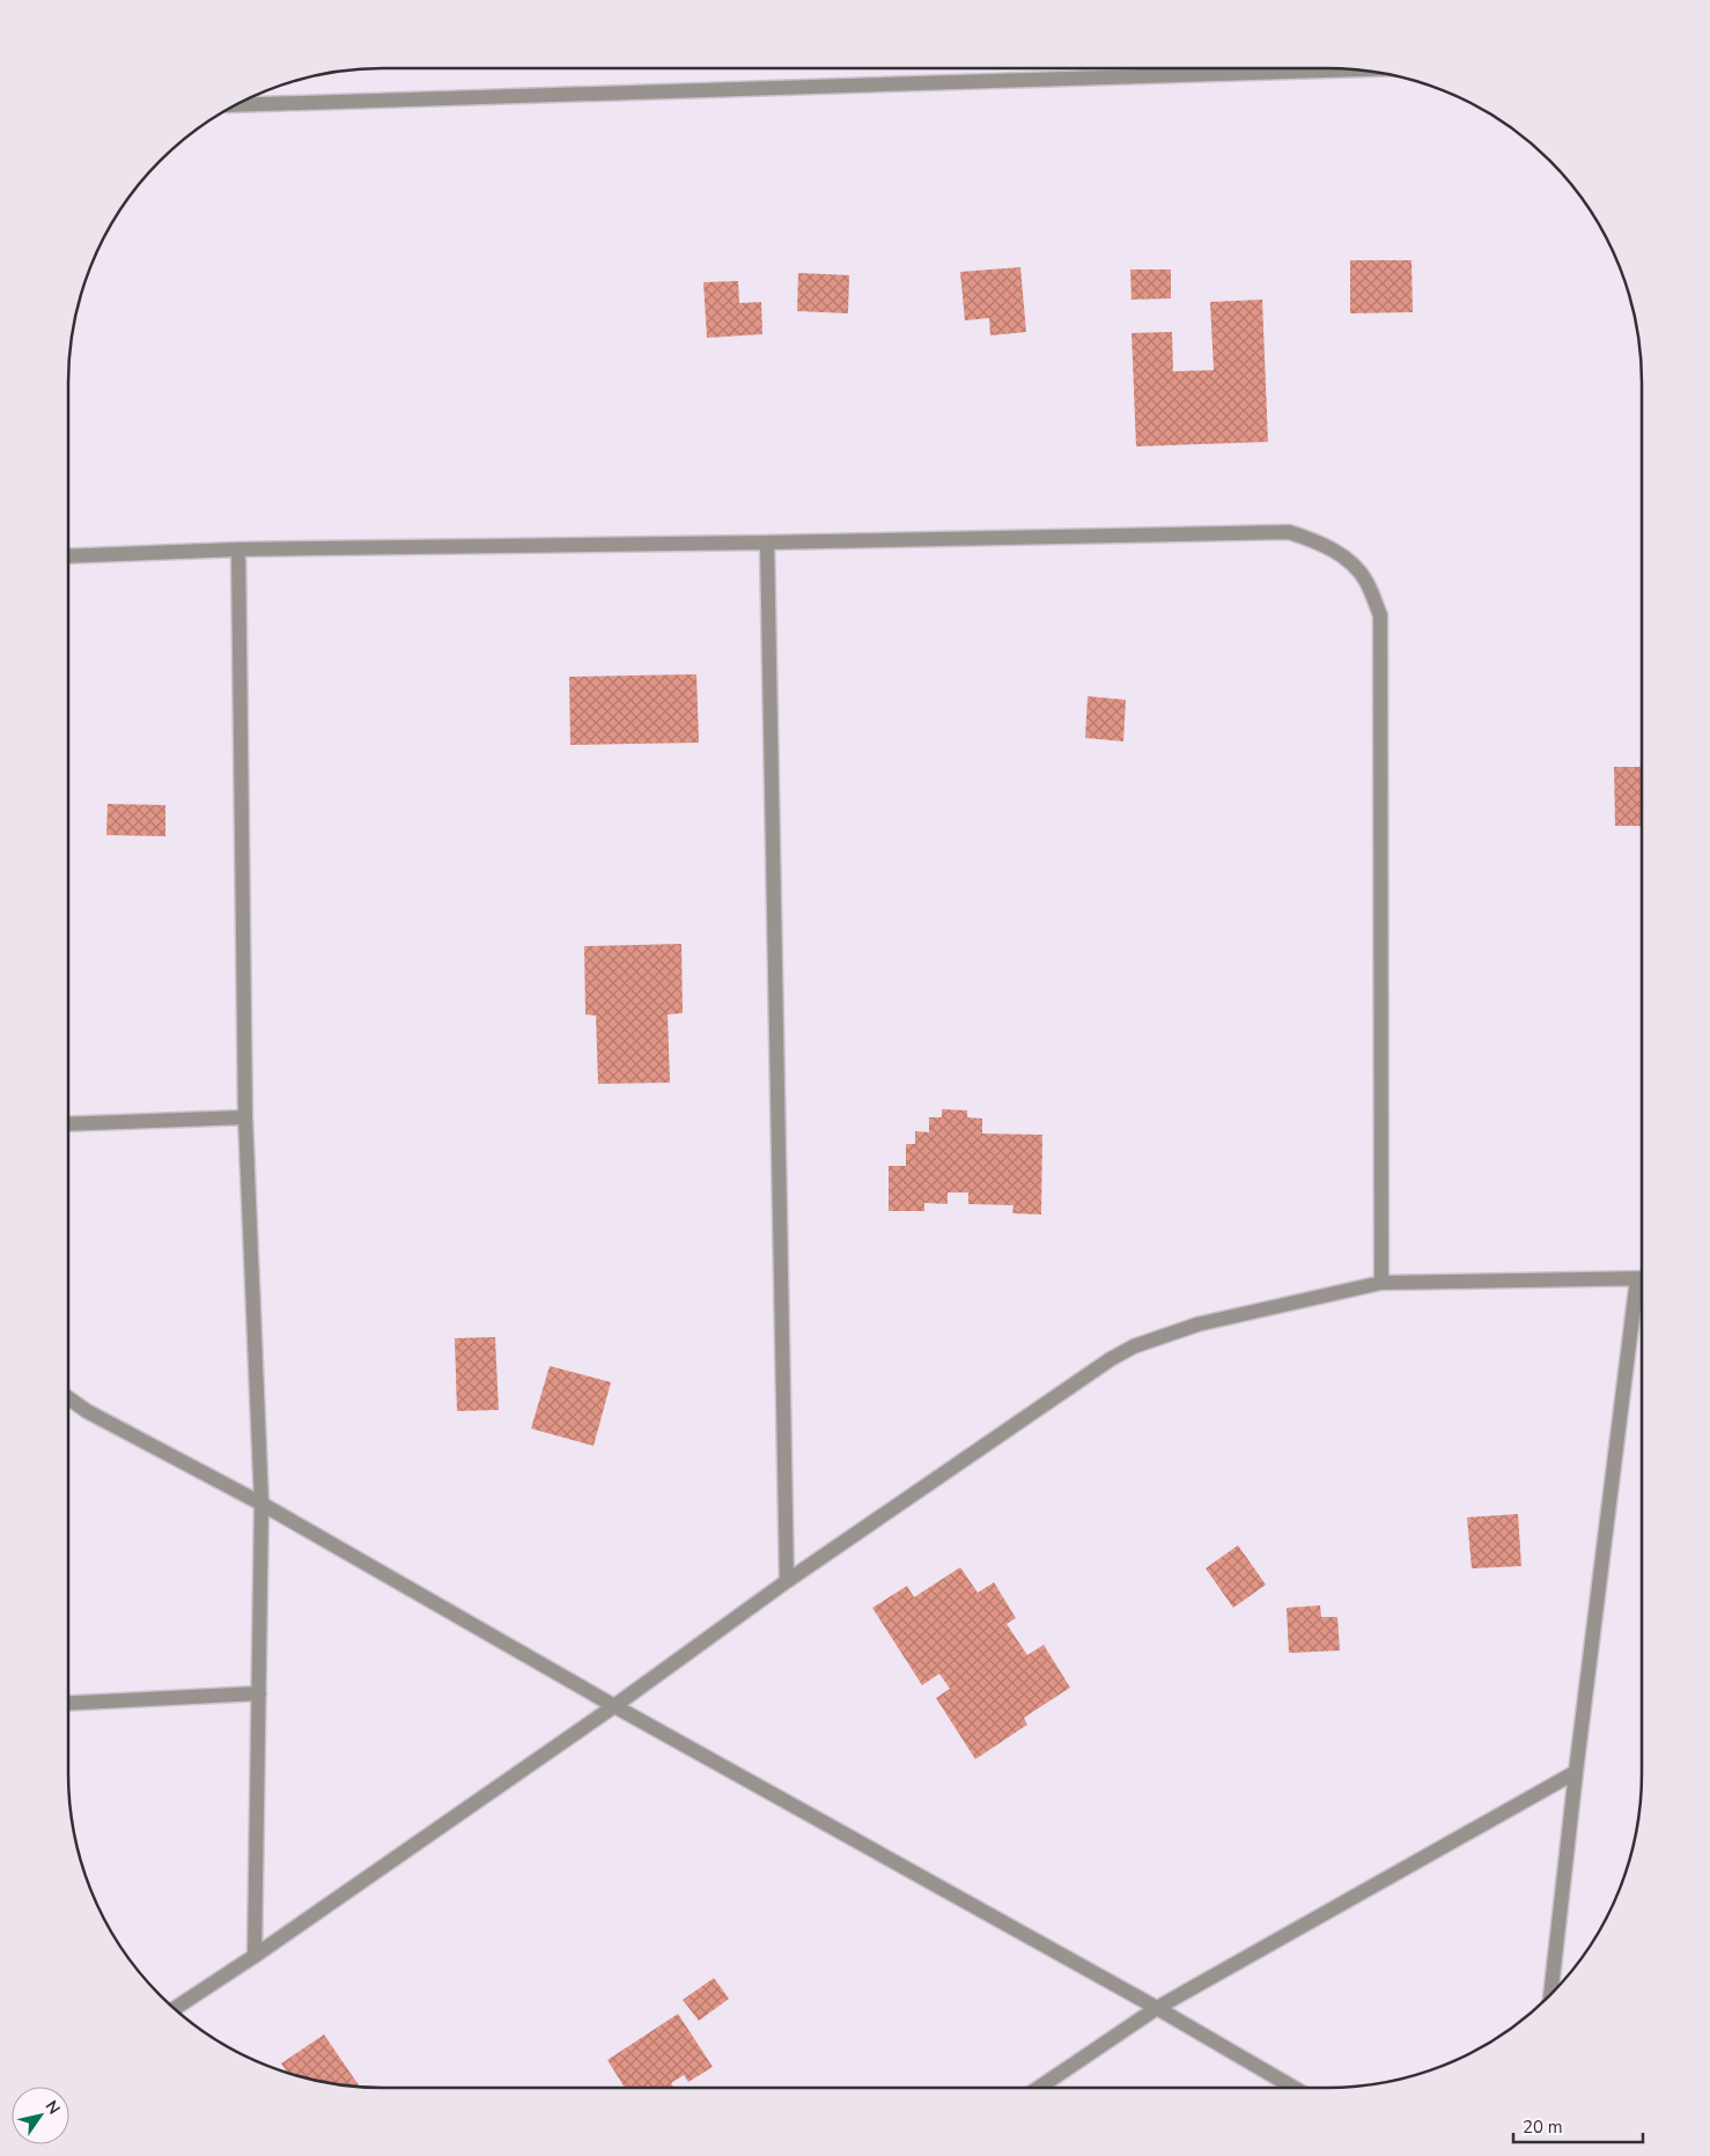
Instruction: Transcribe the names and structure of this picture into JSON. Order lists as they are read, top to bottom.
{
  "scale_bar": "20 m",
  "north": "top right"
}
